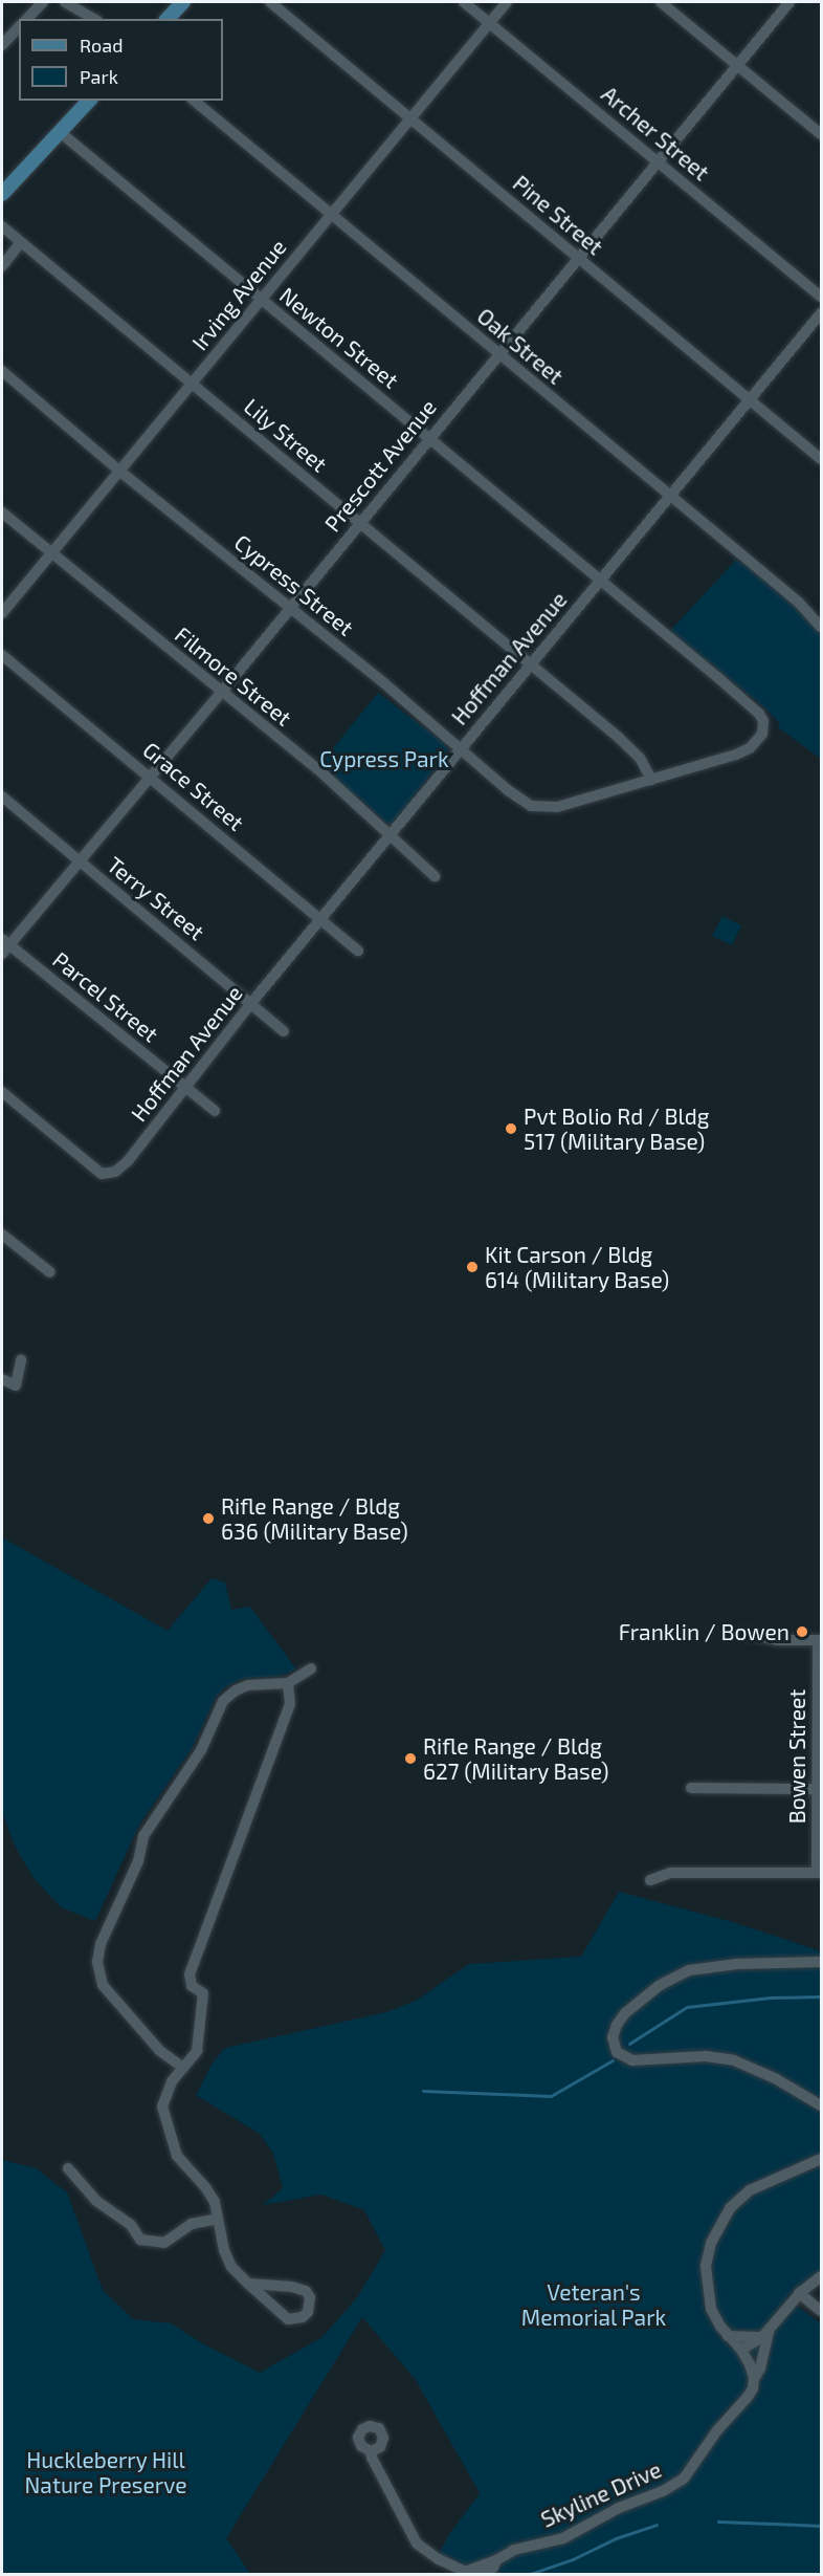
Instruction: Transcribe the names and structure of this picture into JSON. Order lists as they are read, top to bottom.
{
  "streets": {
    "street": [
      "Archer Street",
      "Pine Street",
      "Irving Avenue",
      "Newton Street",
      "Oak Street",
      "Lily Street",
      "Prescott Avenue",
      "Cypress Street",
      "Hoffman Avenue",
      "Filmore Street",
      "Grace Street",
      "Terry Street",
      "Parcel Street",
      "Bowen Street",
      "Skyline Drive"
    ]
  },
  "crossings": [
    ["Archer Street", "Irving Avenue"],
    ["Archer Street", "Prescott Avenue"],
    ["Pine Street", "Irving Avenue"],
    ["Pine Street", "Prescott Avenue"],
    ["Pine Street", "Hoffman Avenue"],
    ["Irving Avenue", "Newton Street"],
    ["Irving Avenue", "Oak Street"],
    ["Irving Avenue", "Lily Street"],
    ["Irving Avenue", "Cypress Street"],
    ["Irving Avenue", "Filmore Street"],
    ["Newton Street", "Prescott Avenue"],
    ["Newton Street", "Cypress Street"],
    ["Newton Street", "Hoffman Avenue"],
    ["Oak Street", "Prescott Avenue"],
    ["Oak Street", "Hoffman Avenue"],
    ["Lily Street", "Prescott Avenue"],
    ["Lily Street", "Cypress Street"],
    ["Lily Street", "Hoffman Avenue"],
    ["Prescott Avenue", "Cypress Street"],
    ["Prescott Avenue", "Filmore Street"],
    ["Prescott Avenue", "Grace Street"],
    ["Prescott Avenue", "Terry Street"],
    ["Prescott Avenue", "Parcel Street"],
    ["Cypress Street", "Hoffman Avenue"],
    ["Hoffman Avenue", "Filmore Street"],
    ["Hoffman Avenue", "Grace Street"],
    ["Hoffman Avenue", "Terry Street"],
    ["Hoffman Avenue", "Parcel Street"]
  ],
  "parks": ["Cypress Park", "Veteran's Memorial Park", "Huckleberry Hill Nature Preserve"],
  "places": [
    "Pvt Bolio Rd / Bldg 517 (Military Base)",
    "Kit Carson / Bldg 614 (Military Base)",
    "Rifle Range / Bldg 636 (Military Base)",
    "Franklin / Bowen",
    "Rifle Range / Bldg 627 (Military Base)"
  ],
  "legend": ["Road", "Park"]
}
